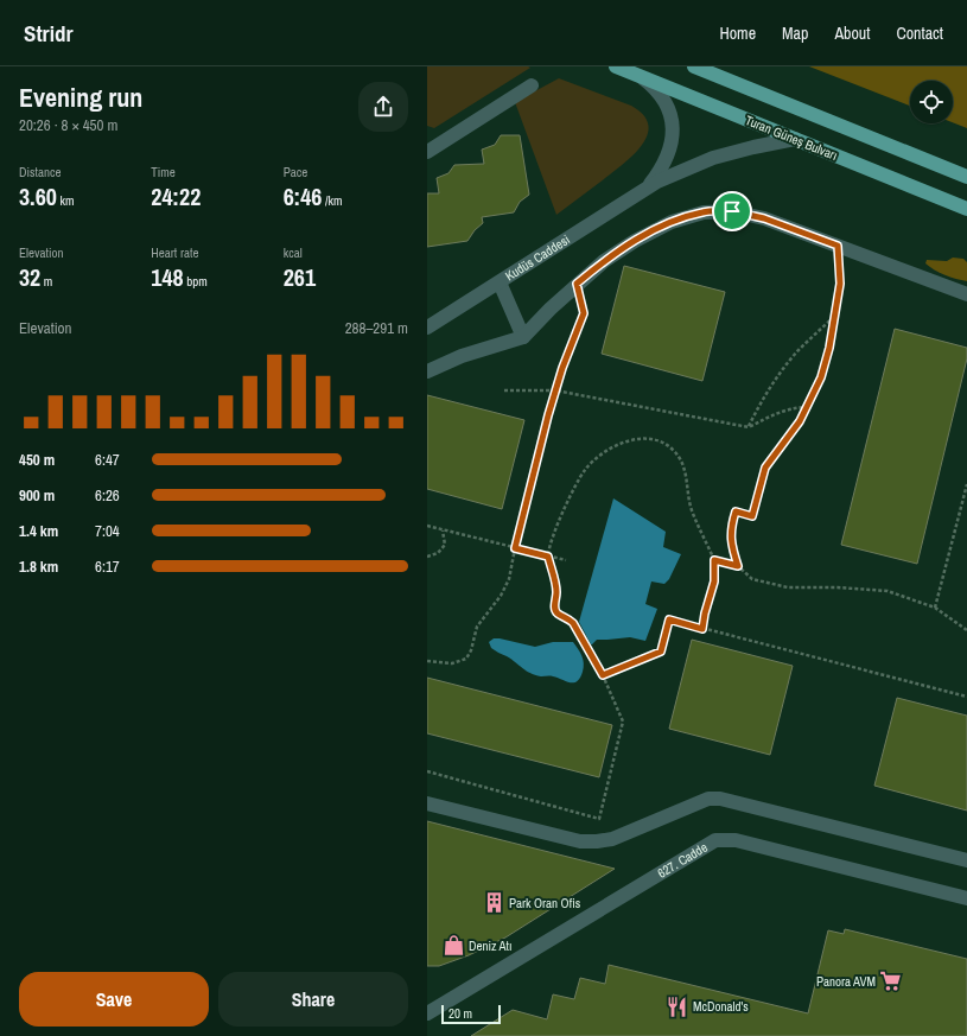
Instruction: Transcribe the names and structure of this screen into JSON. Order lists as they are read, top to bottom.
{
  "streets": {
    "main road": ["Turan Güneş Bulvarı"],
    "street": ["Kudüs Caddesi", "627. Cadde"]
  },
  "crossings": [
    ["Turan Güneş Bulvarı", "Kudüs Caddesi"]
  ],
  "places": {
    "building": ["Park Oran Ofis"],
    "shop": ["Deniz Atı"],
    "supermarket": ["Panora AVM"],
    "restaurant": ["McDonald's"]
  },
  "scale_bar": "20 m",
  "page": {
    "header": "Stridr",
    "nav": [
      "Home",
      "Map",
      "About",
      "Contact"
    ],
    "heading": ["Evening run", "20:26 · 8 × 450 m"],
    "stats": [
      ["Distance", "3.60 km"],
      ["Time", "24:22"],
      ["Pace", "6:46 /km"],
      ["Elevation", "32 m"],
      ["Heart rate", "148 bpm"],
      ["kcal", "261"]
    ],
    "chart": ["Elevation", "288–291 m"],
    "list": [
      {
        "name": "450 m",
        "note": "6:47"
      },
      {
        "name": "900 m",
        "note": "6:26"
      },
      {
        "name": "1.4 km",
        "note": "7:04"
      },
      {
        "name": "1.8 km",
        "note": "6:17"
      }
    ],
    "buttons": ["Save", "Share"],
    "scale": "20 m"
  }
}
